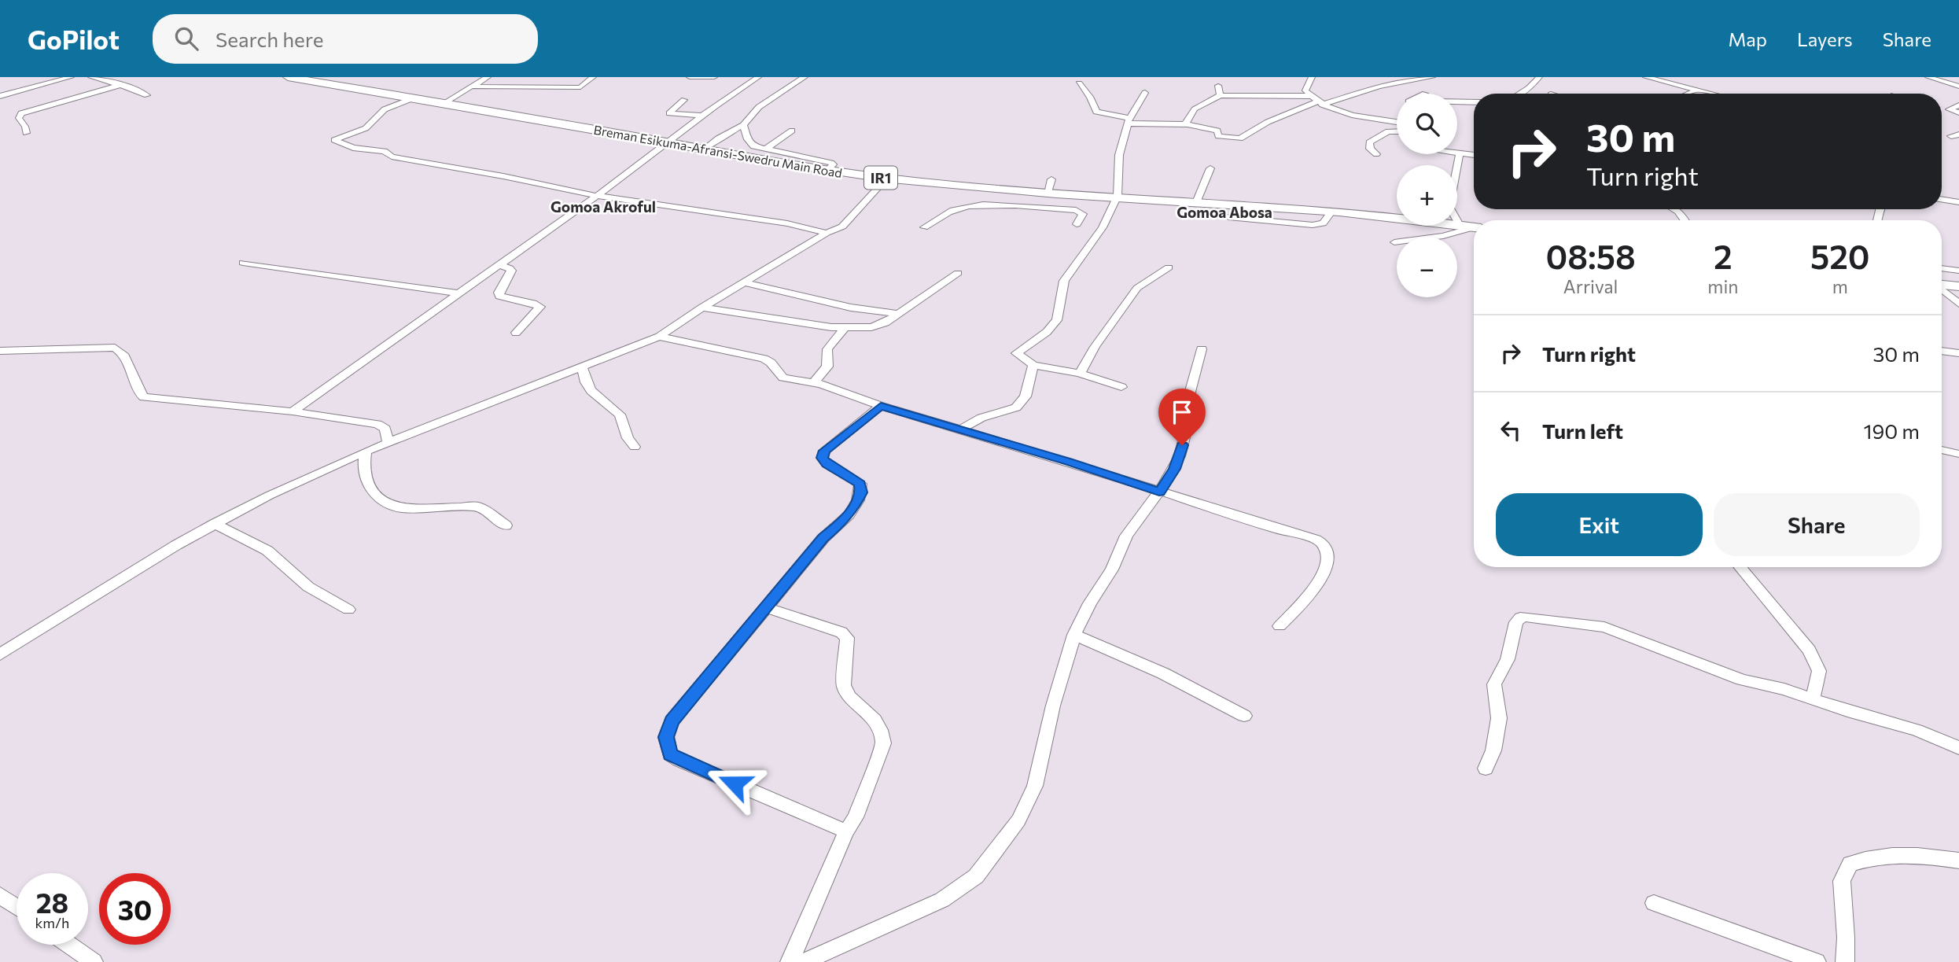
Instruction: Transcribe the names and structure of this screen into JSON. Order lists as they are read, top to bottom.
{
  "streets": {
    "main road": ["Breman Esikuma-Afransi-Swedru Main Road", "IR1"]
  },
  "districts": ["Gomoa Akroful", "Gomoa Abosa"],
  "page": {
    "header": "GoPilot",
    "search": "Search here",
    "nav": ["Map", "Layers", "Share"],
    "map_buttons": ["+", "−"],
    "turn": ["30 m", "Turn right"],
    "eta": [
      "08:58",
      "Arrival",
      "2",
      "min",
      "520",
      "m"
    ],
    "list": [
      {
        "name": "Turn right",
        "value": "30 m"
      },
      {
        "name": "Turn left",
        "value": "190 m"
      }
    ],
    "buttons": ["Exit", "Share"],
    "speed": "28 km/h",
    "limit": "30"
  }
}
